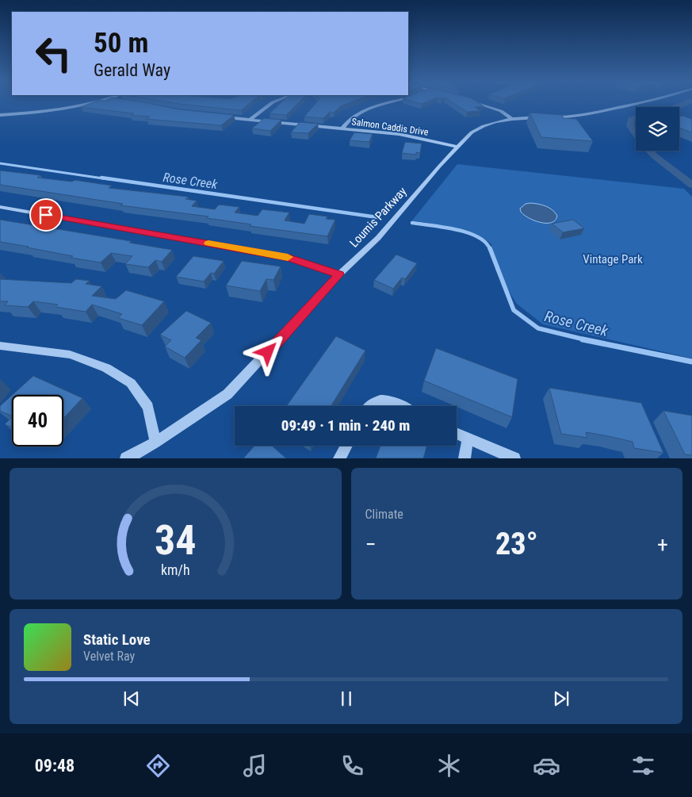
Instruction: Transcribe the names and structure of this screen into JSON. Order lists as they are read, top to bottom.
{
  "streets": {
    "street": ["Salmon Caddis Drive", "Loumis Parkway"]
  },
  "crossings": [
    ["Salmon Caddis Drive", "Loumis Parkway"]
  ],
  "water": ["Rose Creek"],
  "parks": ["Vintage Park"],
  "page": {
    "turn": ["50 m", "Gerald Way"],
    "limit": "40",
    "trip": "09:49 · 1 min · 240 m",
    "tile": "Climate",
    "heat": ["−", "23°", "+"],
    "song": ["Static Love", "Velvet Ray"],
    "tabs": "09:48",
    "gauge": ["34", "km/h"]
  }
}
